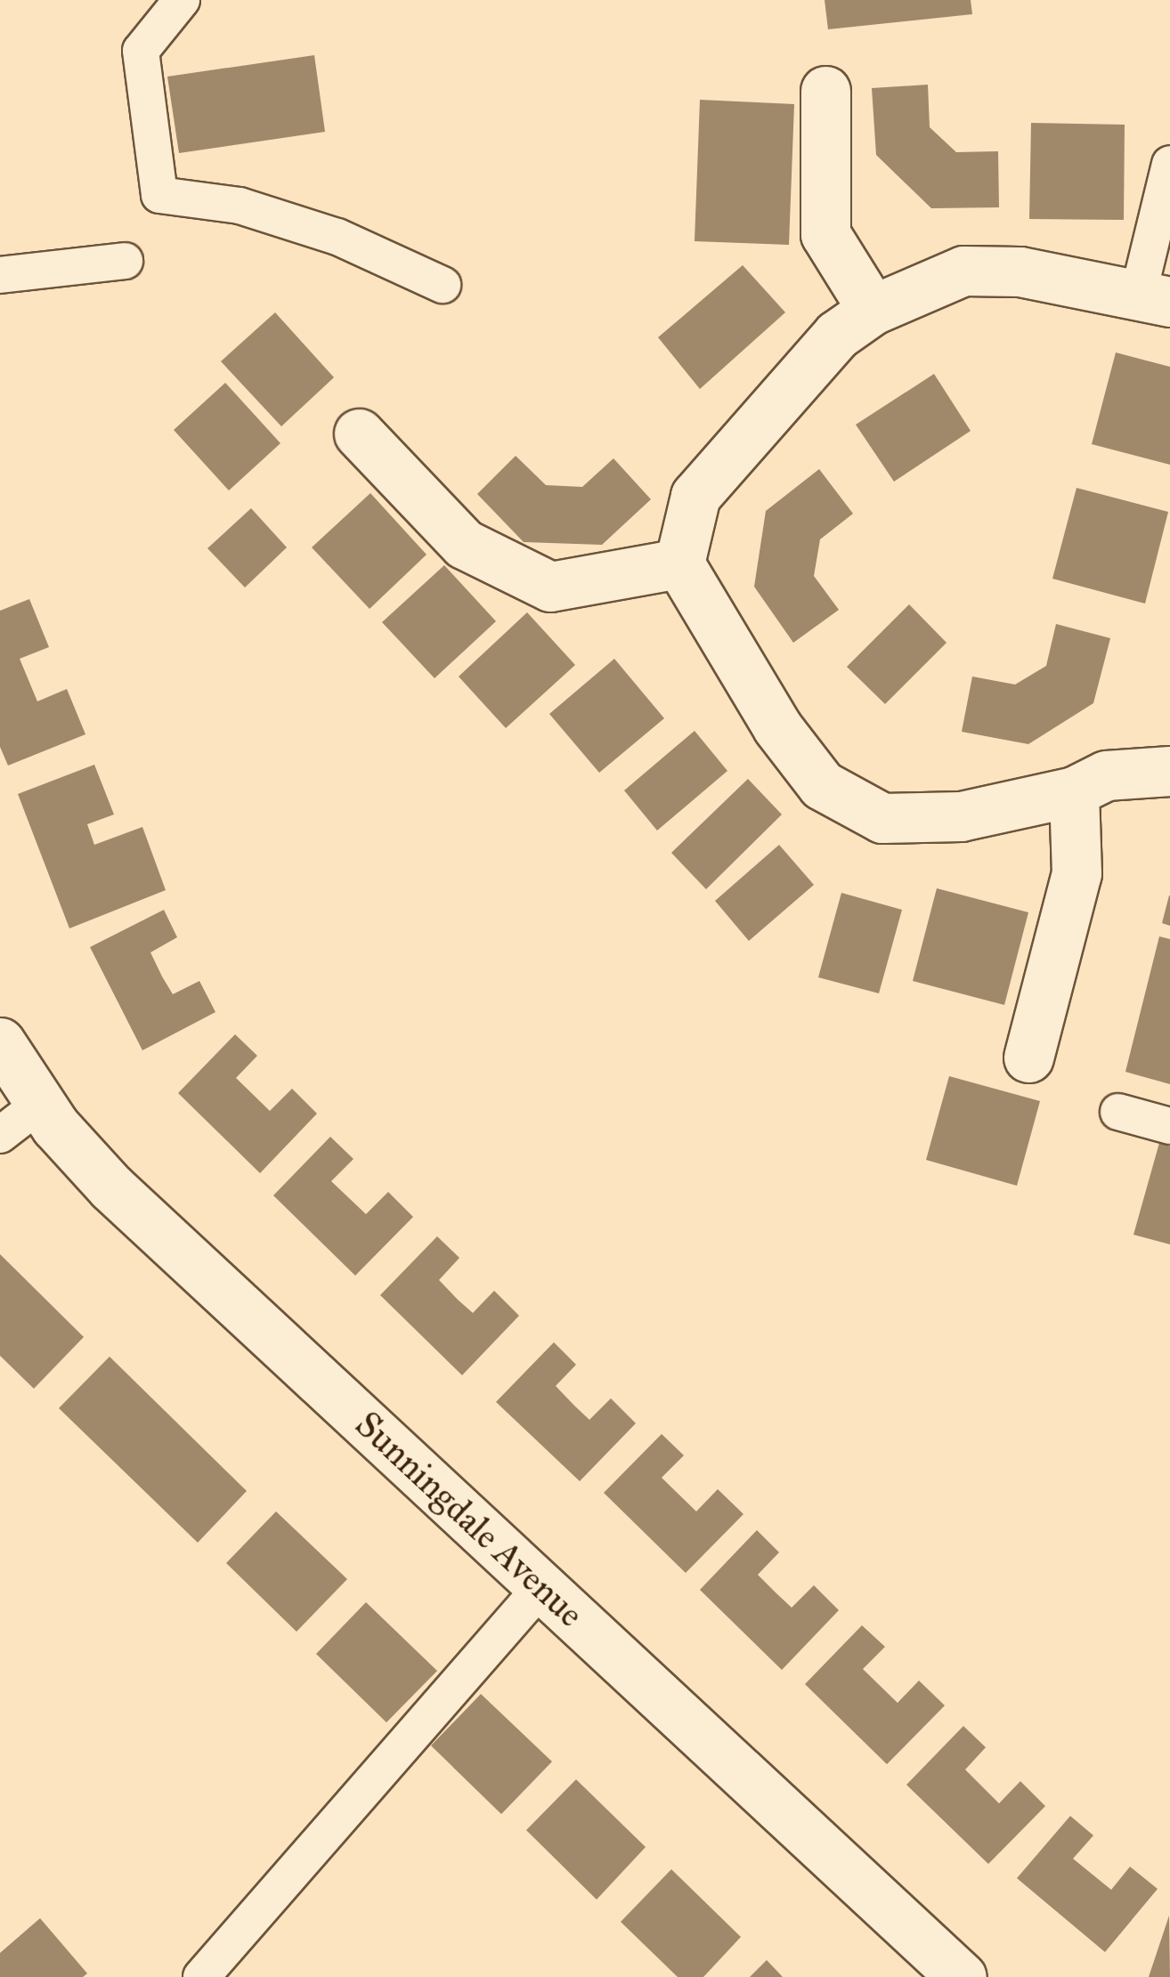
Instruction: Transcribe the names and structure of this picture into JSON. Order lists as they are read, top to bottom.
{
  "streets": {
    "street": ["Sunningdale Avenue"]
  }
}
